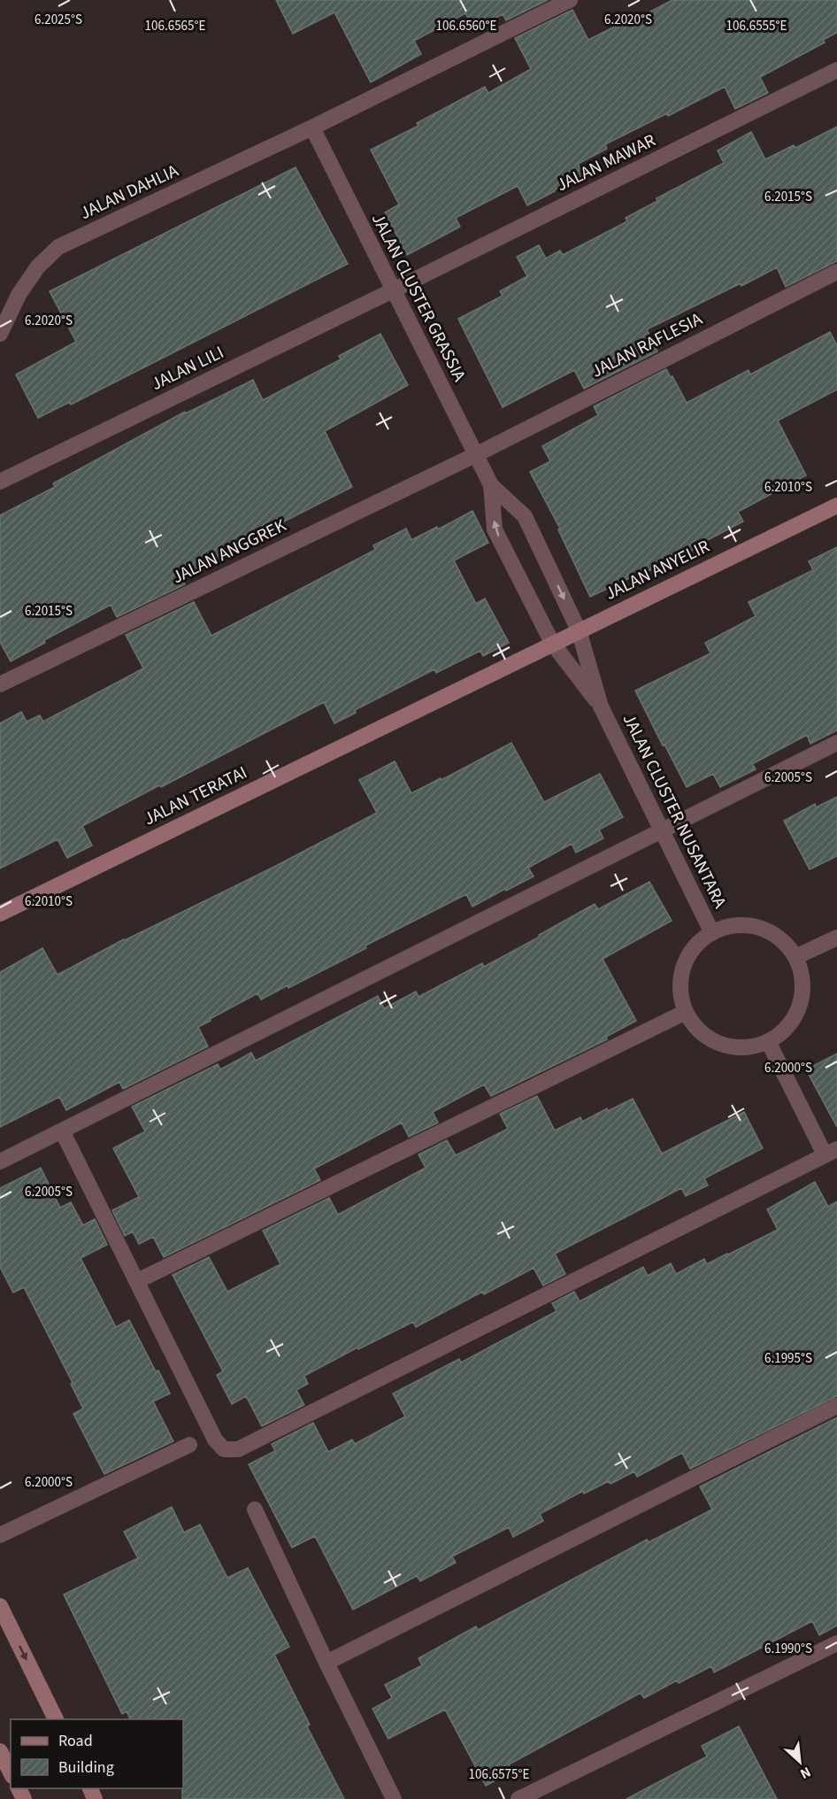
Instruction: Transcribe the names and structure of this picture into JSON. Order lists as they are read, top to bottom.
{
  "streets": {
    "street": [
      "JALAN MAWAR",
      "JALAN DAHLIA",
      "JALAN CLUSTER GRASSIA",
      "JALAN RAFLESIA",
      "JALAN LILI",
      "JALAN ANGGREK",
      "JALAN ANYELIR",
      "JALAN TERATAI",
      "JALAN CLUSTER NUSANTARA"
    ]
  },
  "crossings": [
    ["JALAN MAWAR", "JALAN CLUSTER GRASSIA"],
    ["JALAN MAWAR", "JALAN LILI"],
    ["JALAN DAHLIA", "JALAN CLUSTER GRASSIA"],
    ["JALAN CLUSTER GRASSIA", "JALAN RAFLESIA"],
    ["JALAN CLUSTER GRASSIA", "JALAN LILI"],
    ["JALAN CLUSTER GRASSIA", "JALAN ANGGREK"],
    ["JALAN CLUSTER GRASSIA", "JALAN ANYELIR"],
    ["JALAN CLUSTER GRASSIA", "JALAN TERATAI"],
    ["JALAN CLUSTER GRASSIA", "JALAN CLUSTER NUSANTARA"],
    ["JALAN RAFLESIA", "JALAN ANGGREK"],
    ["JALAN ANYELIR", "JALAN TERATAI"],
    ["JALAN ANYELIR", "JALAN CLUSTER NUSANTARA"],
    ["JALAN TERATAI", "JALAN CLUSTER NUSANTARA"]
  ],
  "legend": ["Road", "Building"],
  "north": "bottom right",
  "coordinates": [
    "6.2025°S",
    "6.2020°S",
    "106.6565°E",
    "106.6560°E",
    "106.6555°E",
    "6.2015°S",
    "6.2010°S",
    "6.2005°S",
    "6.2000°S",
    "6.1995°S",
    "6.1990°S",
    "106.6575°E"
  ]
}
